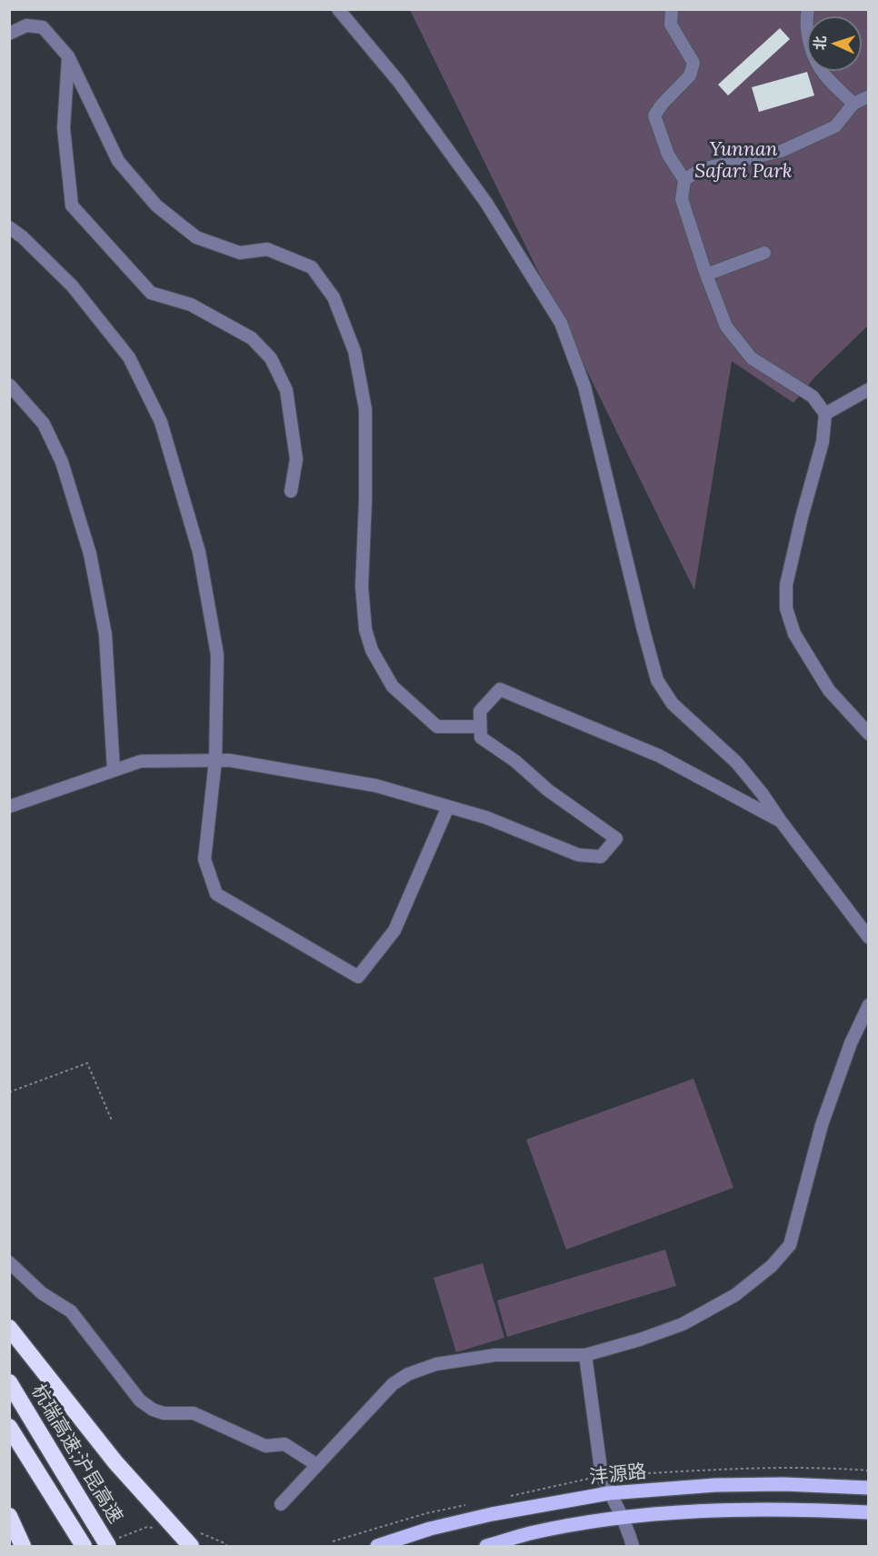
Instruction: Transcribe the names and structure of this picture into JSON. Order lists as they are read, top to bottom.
{
  "streets": {
    "highway": ["杭瑞高速;沪昆高速"],
    "main road": ["沣源路"]
  },
  "parks": ["Yunnan Safari Park"],
  "north": "left"
}
